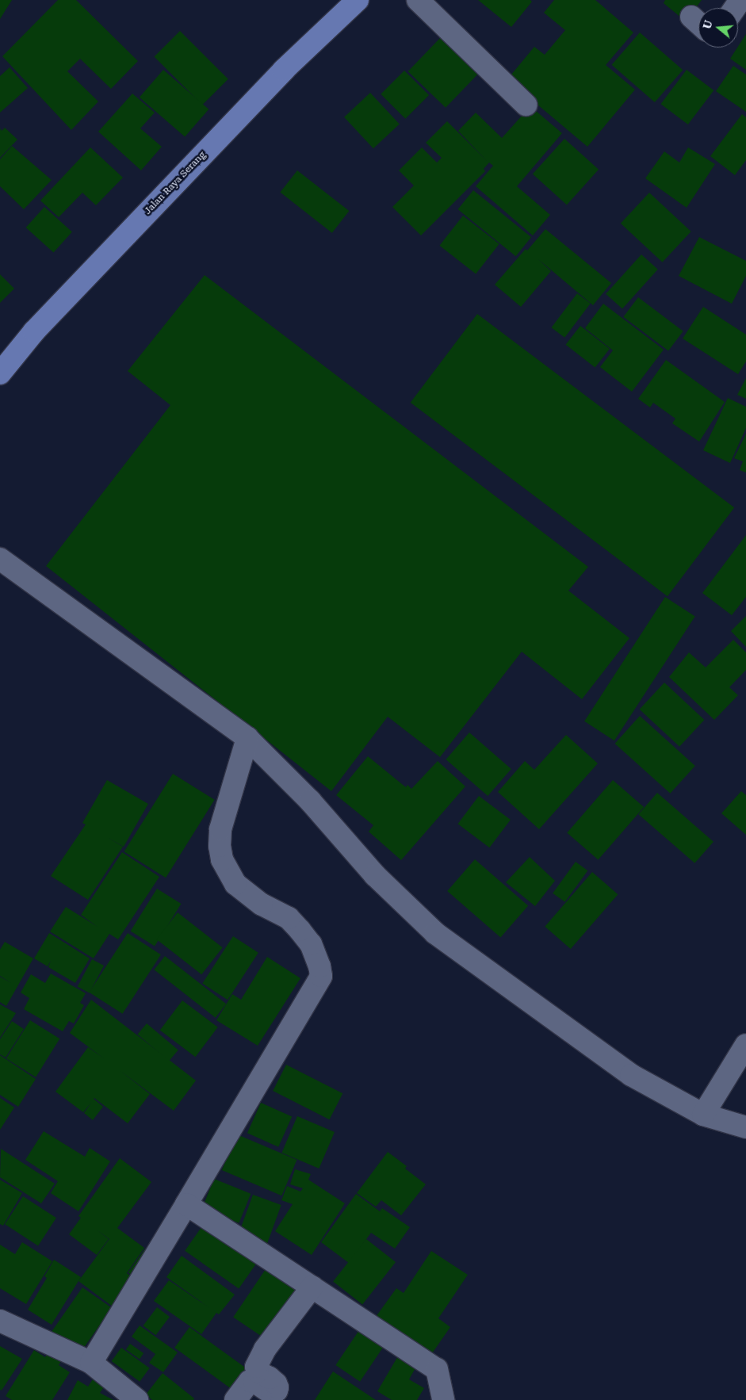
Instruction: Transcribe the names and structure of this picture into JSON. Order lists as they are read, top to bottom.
{
  "streets": {
    "highway": ["Jalan Raya Serang"]
  },
  "north": "left"
}
